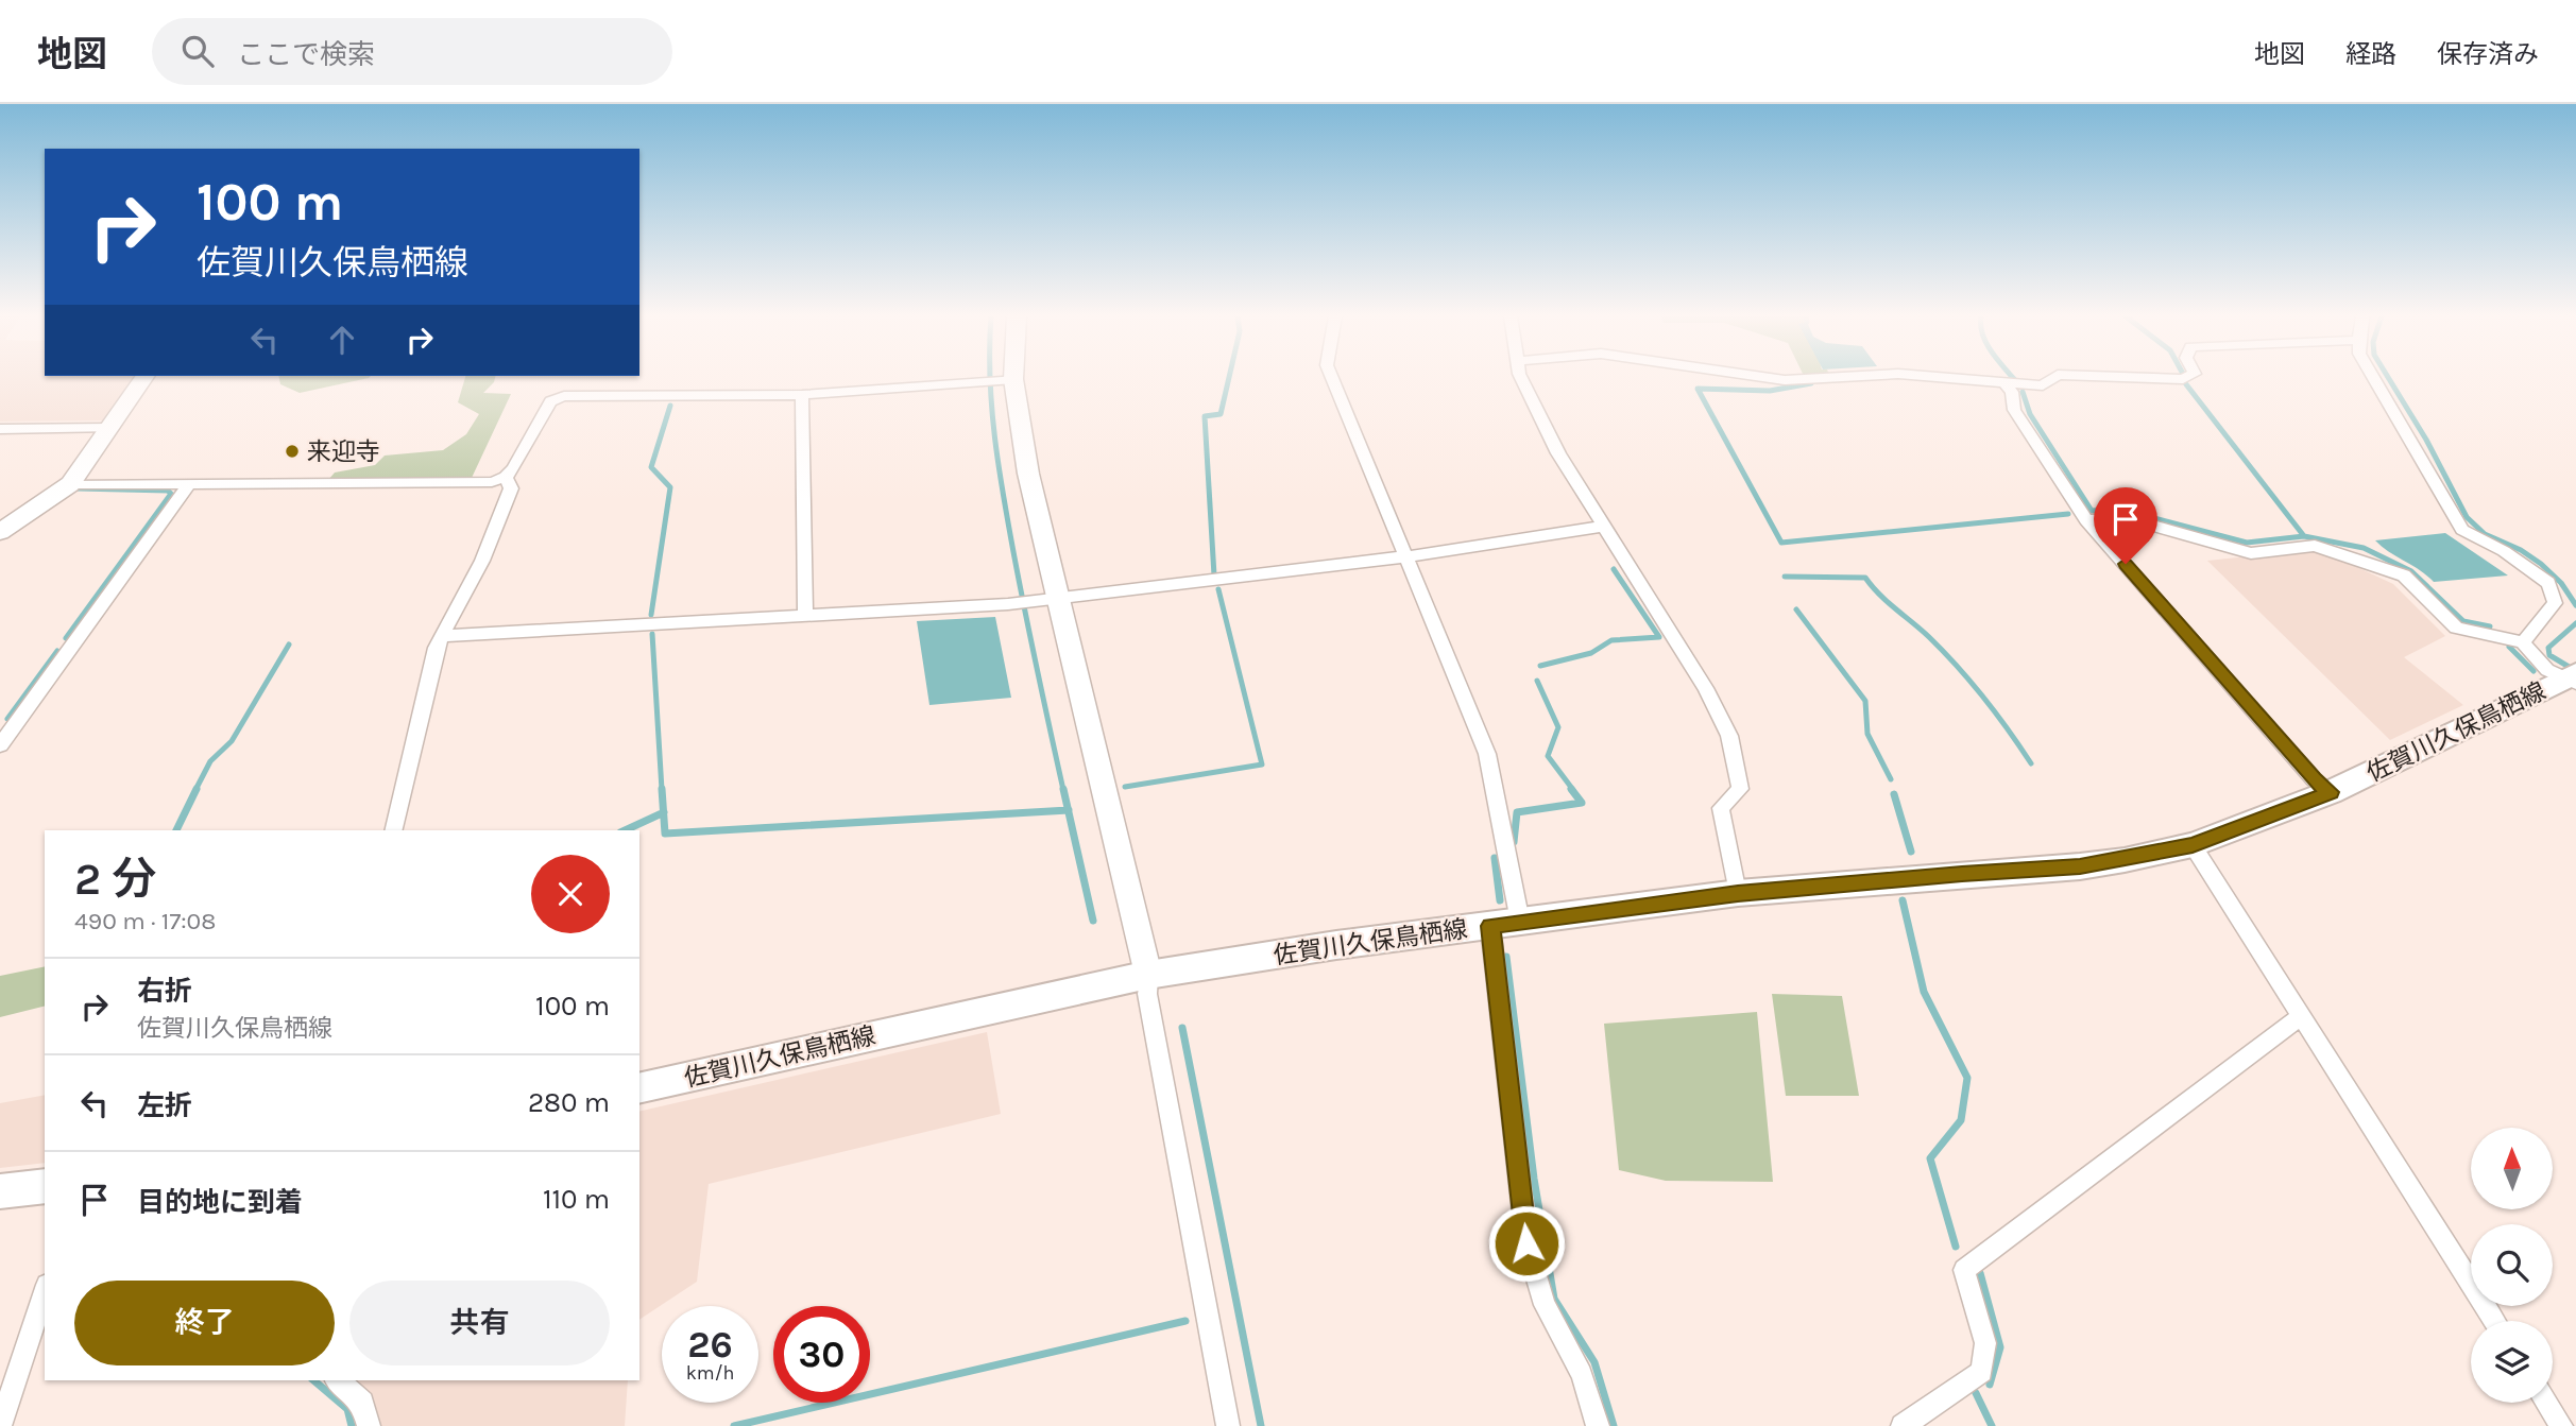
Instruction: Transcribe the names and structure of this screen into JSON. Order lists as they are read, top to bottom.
{
  "streets": {
    "main road": ["佐賀川久保鳥栖線"]
  },
  "places": ["来迎寺"],
  "north": "top",
  "page": {
    "header": "地図",
    "search": "ここで検索",
    "nav": ["地図", "経路", "保存済み"],
    "turn": ["100 m", "佐賀川久保鳥栖線"],
    "heading": ["2 分", "490 m · 17:08"],
    "list": [
      {
        "name": "右折",
        "note": "佐賀川久保鳥栖線",
        "value": "100 m"
      },
      {
        "name": "左折",
        "value": "280 m"
      },
      {
        "name": "目的地に到着",
        "value": "110 m"
      }
    ],
    "buttons": ["終了", "共有"],
    "speed": "26 km/h",
    "limit": "30"
  }
}
